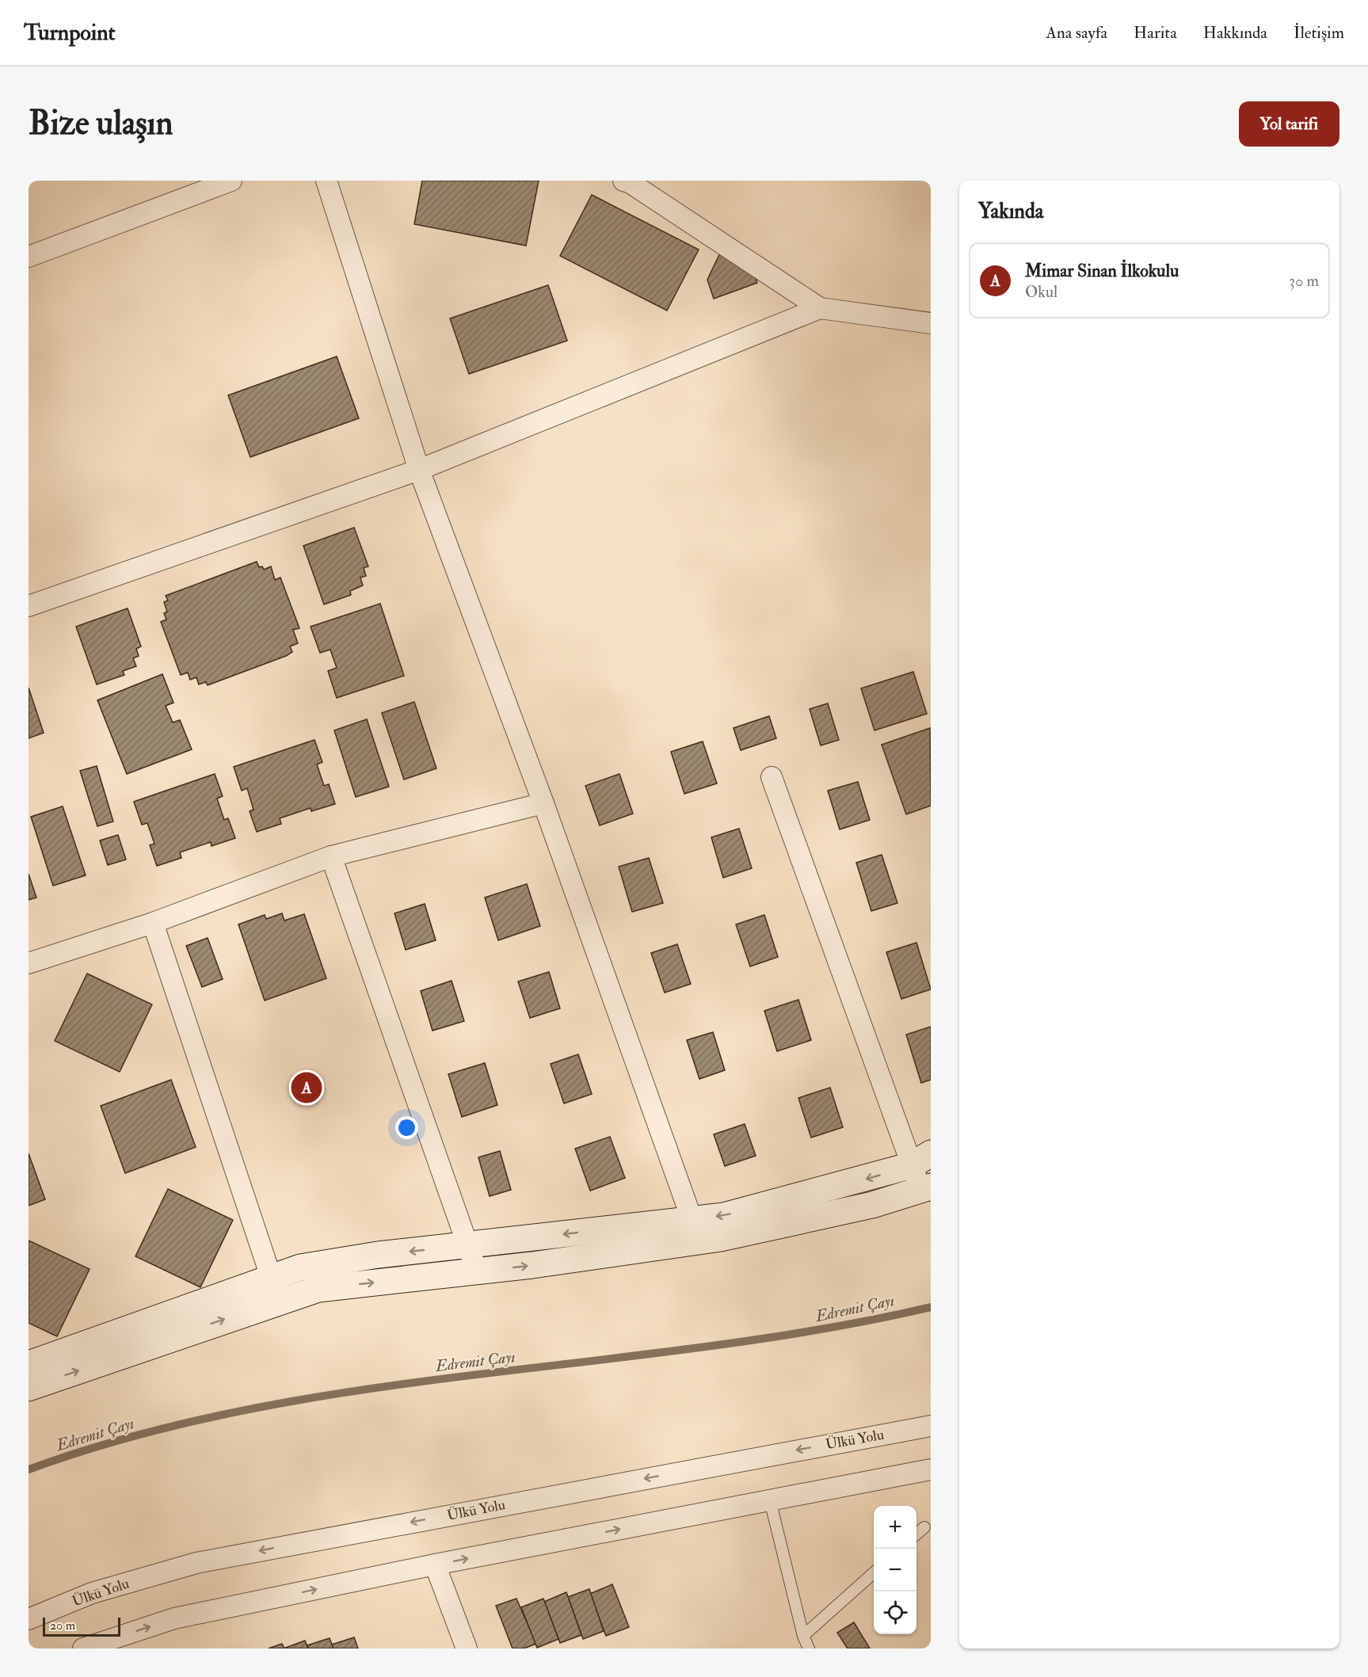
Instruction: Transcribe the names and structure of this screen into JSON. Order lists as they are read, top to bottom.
{
  "streets": {
    "street": ["Ülkü Yolu"]
  },
  "water": ["Edremit Çayı"],
  "scale_bar": "20 m",
  "page": {
    "header": "Turnpoint",
    "nav": [
      "Ana sayfa",
      "Harita",
      "Hakkında",
      "İletişim"
    ],
    "buttons": "Yol tarifi",
    "title": "Bize ulaşın",
    "heading": "Yakında",
    "list": [
      {
        "mark": "A",
        "name": "Mimar Sinan İlkokulu",
        "note": "Okul",
        "value": "30 m"
      }
    ],
    "pins": "A",
    "map_buttons": ["+", "−"],
    "scale": "20 m"
  }
}
